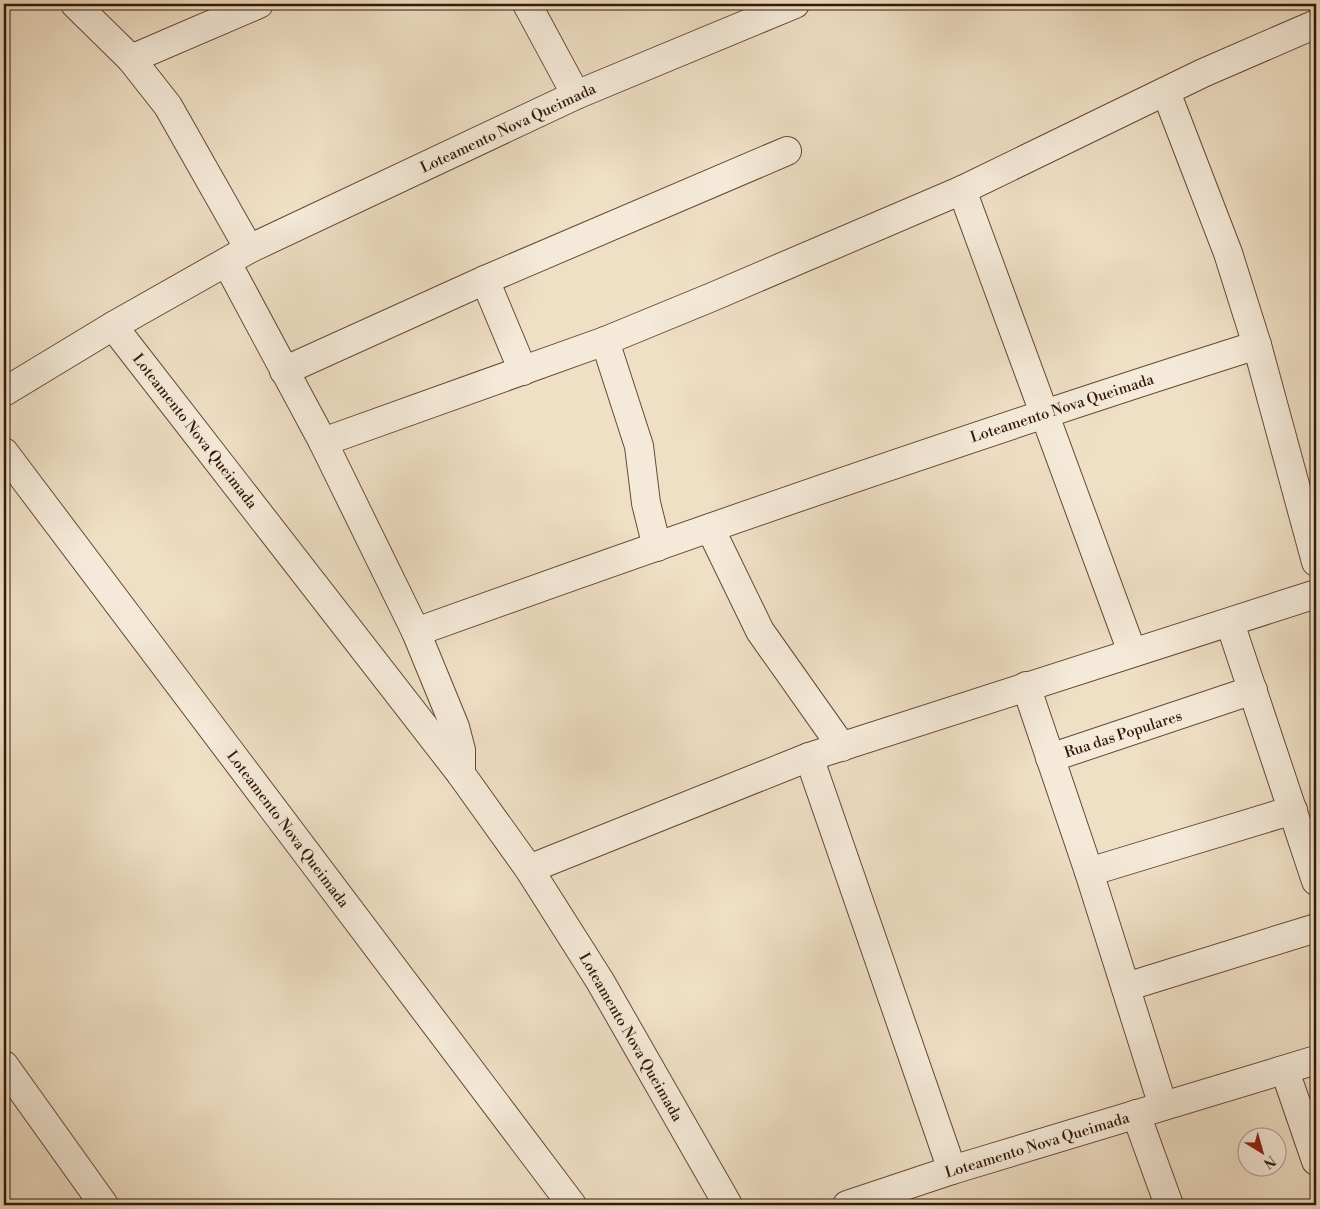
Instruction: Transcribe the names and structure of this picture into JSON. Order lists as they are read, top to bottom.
{
  "streets": {
    "street": ["Loteamento Nova Queimada", "Rua das Populares"]
  },
  "north": "bottom right"
}
